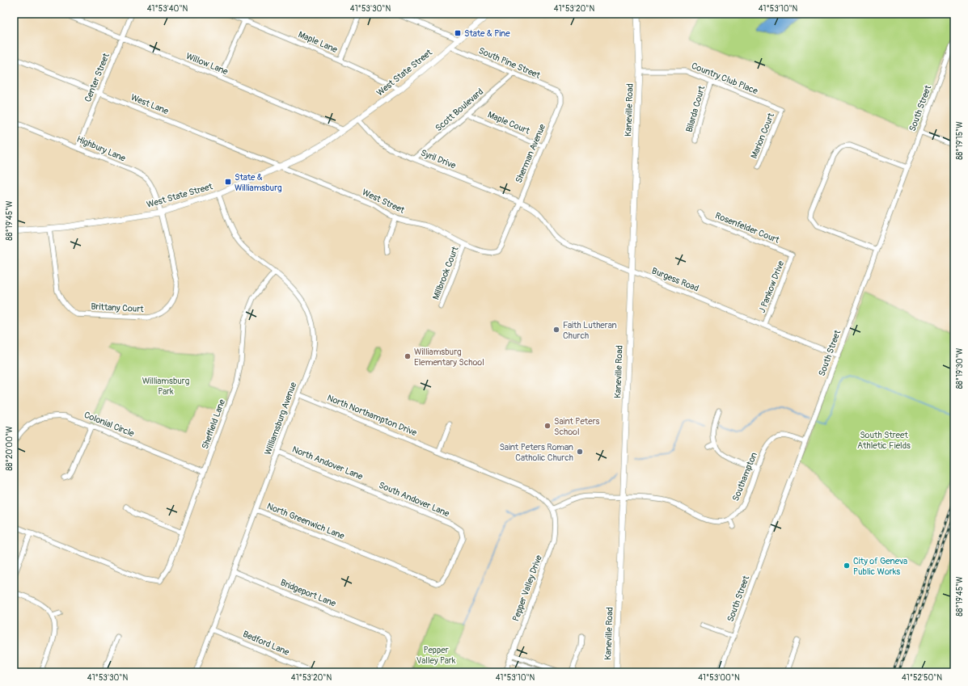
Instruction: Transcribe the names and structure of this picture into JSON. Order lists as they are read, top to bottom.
{
  "streets": {
    "main road": ["West State Street", "Kaneville Road"],
    "street": [
      "Maple Lane",
      "South Pine Street",
      "Willow Lane",
      "Center Street",
      "Country Club Place",
      "West Lane",
      "South Street",
      "Bilarda Court",
      "Scott Boulevard",
      "Maple Court",
      "Marion Court",
      "Highbury Lane",
      "Sherman Avenue",
      "Syril Drive",
      "West Street",
      "Rosenfelder Court",
      "Millbrook Court",
      "Burgess Road",
      "J Pankow Drive",
      "Brittany Court",
      "North Northampton Drive",
      "Williamsburg Avenue",
      "Colonial Circle",
      "Sheffield Lane",
      "North Andover Lane",
      "Southampton",
      "South Andover Lane",
      "North Greenwich Lane",
      "Pepper Valley Drive",
      "Bridgeport Lane",
      "Bedford Lane"
    ]
  },
  "crossings": [
    ["Maple Lane", "West State Street"],
    ["South Pine Street", "West State Street"],
    ["South Pine Street", "Scott Boulevard"],
    ["South Pine Street", "Sherman Avenue"],
    ["Willow Lane", "West State Street"],
    ["Willow Lane", "Center Street"],
    ["West State Street", "West Lane"],
    ["West State Street", "Highbury Lane"],
    ["West State Street", "Syril Drive"],
    ["West State Street", "West Street"],
    ["West State Street", "Brittany Court"],
    ["West State Street", "Williamsburg Avenue"],
    ["Center Street", "West Lane"],
    ["Center Street", "Highbury Lane"],
    ["Country Club Place", "Bilarda Court"],
    ["Country Club Place", "Kaneville Road"],
    ["Country Club Place", "Marion Court"],
    ["West Lane", "West Street"],
    ["South Street", "Burgess Road"],
    ["South Street", "Southampton"],
    ["Scott Boulevard", "Maple Court"],
    ["Scott Boulevard", "Syril Drive"],
    ["Kaneville Road", "Burgess Road"],
    ["Maple Court", "Sherman Avenue"],
    ["Highbury Lane", "Brittany Court"],
    ["Sherman Avenue", "Syril Drive"],
    ["Sherman Avenue", "West Street"],
    ["Sherman Avenue", "Burgess Road"],
    ["Syril Drive", "Burgess Road"],
    ["West Street", "Millbrook Court"],
    ["Rosenfelder Court", "J Pankow Drive"],
    ["Burgess Road", "J Pankow Drive"],
    ["North Northampton Drive", "Williamsburg Avenue"],
    ["North Northampton Drive", "Pepper Valley Drive"],
    ["Williamsburg Avenue", "Sheffield Lane"],
    ["Williamsburg Avenue", "North Andover Lane"],
    ["Williamsburg Avenue", "North Greenwich Lane"],
    ["Williamsburg Avenue", "Bridgeport Lane"],
    ["Williamsburg Avenue", "Bedford Lane"],
    ["Colonial Circle", "Sheffield Lane"],
    ["North Andover Lane", "South Andover Lane"],
    ["South Andover Lane", "North Greenwich Lane"]
  ],
  "parks": ["Williamsburg Park", "South Street Athletic Fields", "Pepper Valley Park"],
  "places": {
    "transit": ["State & Pine", "State & Williamsburg"],
    "other": [
      "Faith Lutheran Church",
      "Williamsburg Elementary School",
      "Saint Peters School",
      "Saint Peters Roman Catholic Church",
      "City of Geneva Public Works"
    ]
  },
  "coordinates": [
    "41°53'40\"N",
    "41°53'30\"N",
    "41°53'20\"N",
    "41°53'10\"N",
    "88°19'15\"W",
    "88°19'45\"W",
    "88°19'30\"W",
    "88°20'00\"W",
    "41°53'00\"N",
    "41°52'50\"N"
  ]
}
